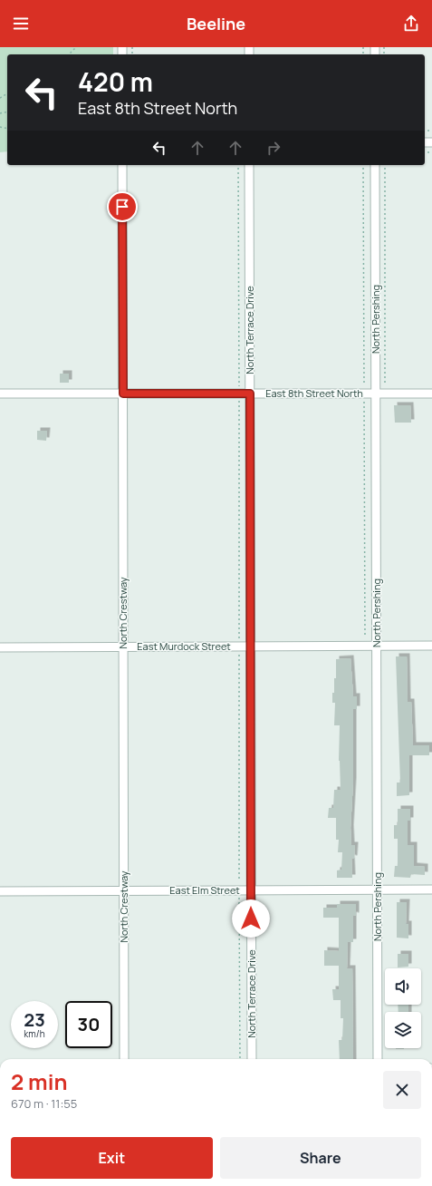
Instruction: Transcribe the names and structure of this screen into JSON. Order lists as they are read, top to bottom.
{
  "streets": {
    "street": [
      "North Pershing",
      "North Terrace Drive",
      "East 8th Street North",
      "North Crestway",
      "East Murdock Street",
      "East Elm Street"
    ]
  },
  "crossings": [
    ["North Pershing", "East 8th Street North"],
    ["North Pershing", "East Murdock Street"],
    ["North Pershing", "East Elm Street"],
    ["North Terrace Drive", "East 8th Street North"],
    ["North Terrace Drive", "East Murdock Street"],
    ["North Terrace Drive", "East Elm Street"],
    ["East 8th Street North", "North Crestway"],
    ["North Crestway", "East Murdock Street"],
    ["North Crestway", "East Elm Street"]
  ],
  "page": {
    "header": "Beeline",
    "turn": ["420 m", "East 8th Street North"],
    "speed": "23 km/h",
    "limit": "30",
    "heading": ["2 min", "670 m · 11:55"],
    "buttons": ["Exit", "Share"]
  }
}
